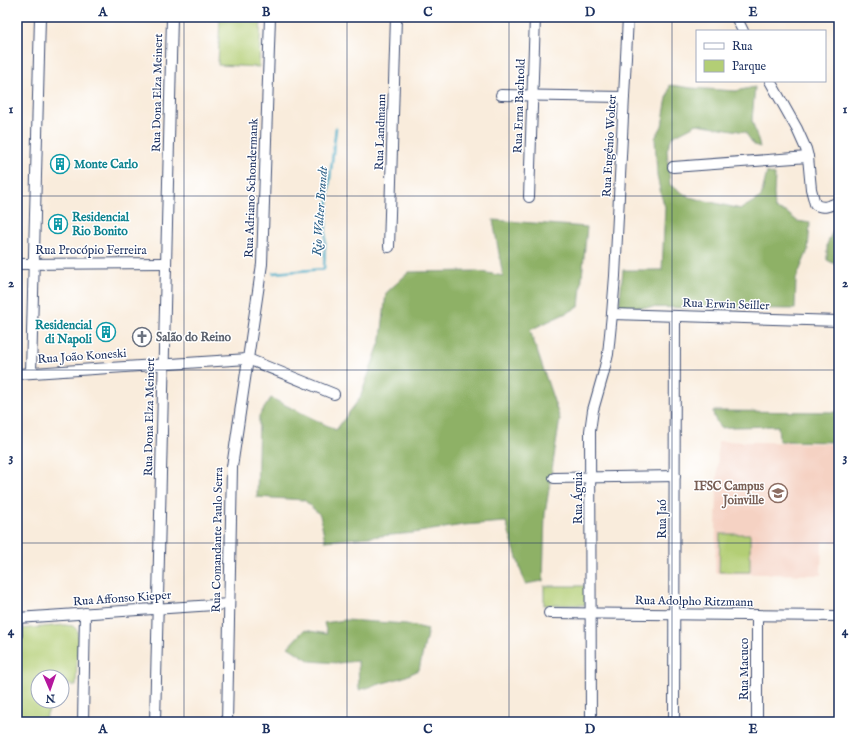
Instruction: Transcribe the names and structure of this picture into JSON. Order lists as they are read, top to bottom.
{
  "streets": {
    "street": [
      "Rua Dona Elza Meinert",
      "Rua Erna Bachtold",
      "Rua Landmann",
      "Rua Eugênio Wolter",
      "Rua Adriano Schondermank",
      "Rua Procópio Ferreira",
      "Rua Erwin Seiller",
      "Rua João Koneski",
      "Rua Águia",
      "Rua Jaó",
      "Rua Comandante Paulo Serra",
      "Rua Affonso Kieper",
      "Rua Adolpho Ritzmann",
      "Rua Macuco"
    ]
  },
  "crossings": [
    ["Rua Dona Elza Meinert", "Rua Procópio Ferreira"],
    ["Rua Dona Elza Meinert", "Rua João Koneski"],
    ["Rua Dona Elza Meinert", "Rua Affonso Kieper"],
    ["Rua Eugênio Wolter", "Rua Águia"],
    ["Rua Adriano Schondermank", "Rua João Koneski"],
    ["Rua Adriano Schondermank", "Rua Comandante Paulo Serra"],
    ["Rua Erwin Seiller", "Rua Águia"],
    ["Rua Erwin Seiller", "Rua Jaó"],
    ["Rua João Koneski", "Rua Comandante Paulo Serra"],
    ["Rua Águia", "Rua Adolpho Ritzmann"],
    ["Rua Jaó", "Rua Adolpho Ritzmann"],
    ["Rua Comandante Paulo Serra", "Rua Affonso Kieper"],
    ["Rua Adolpho Ritzmann", "Rua Macuco"]
  ],
  "water": ["Rio Walter Brandt"],
  "places": {
    "building": ["Monte Carlo", "Residencial Rio Bonito", "Residencial di Napoli"],
    "church": ["Salão do Reino"],
    "school or university": ["IFSC Campus Joinville"]
  },
  "legend": ["Rua", "Parque"],
  "north": "bottom",
  "grid": {
    "columns": [
      "A",
      "B",
      "C",
      "D",
      "E"
    ],
    "rows": [
      "1",
      "2",
      "3",
      "4"
    ]
  }
}
